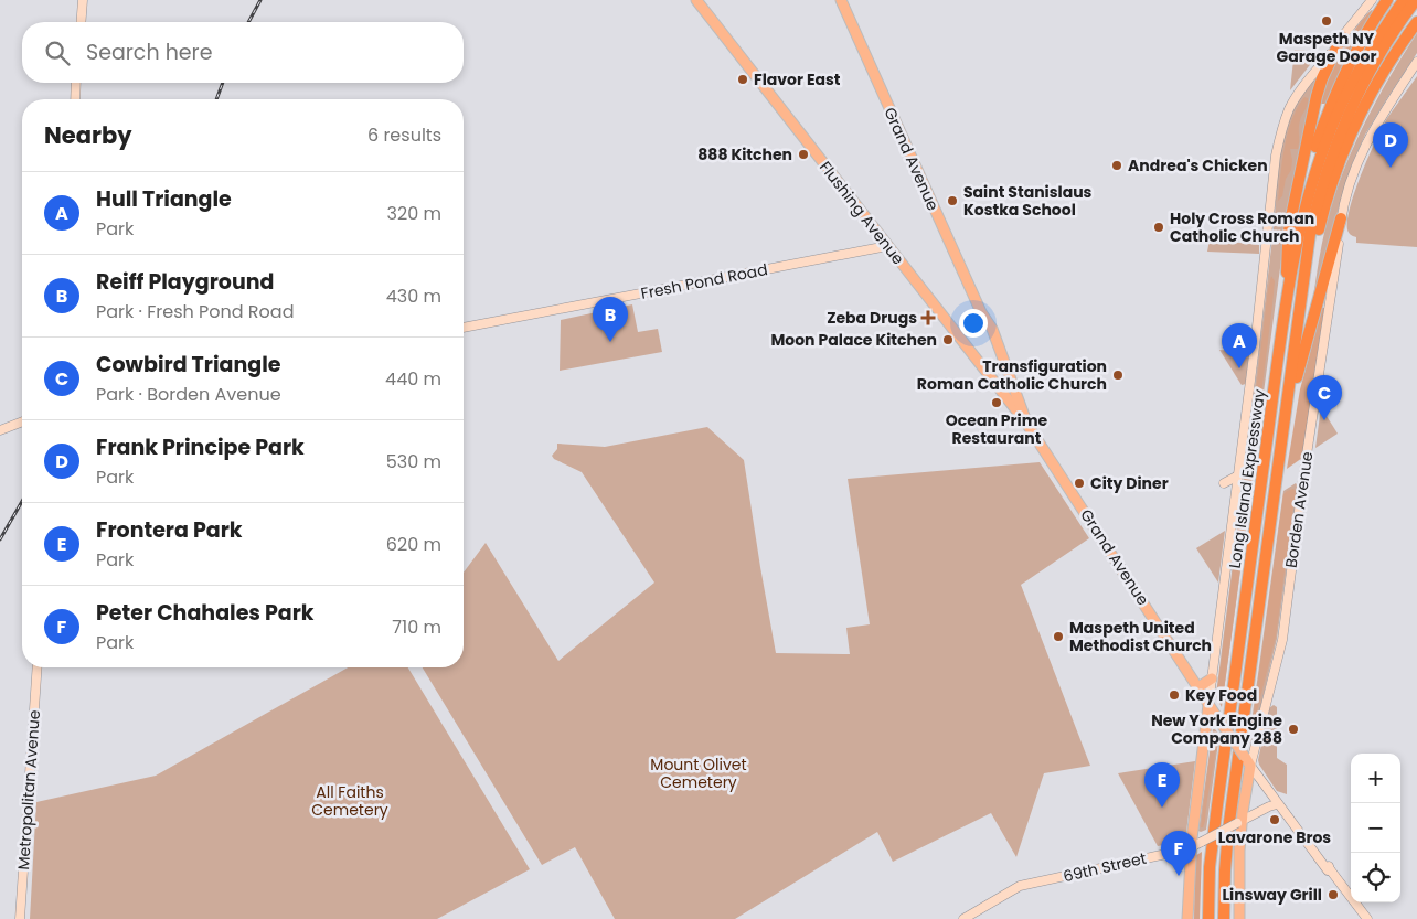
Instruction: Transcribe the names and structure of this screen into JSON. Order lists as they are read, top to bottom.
{
  "streets": {
    "highway": ["Long Island Expressway"],
    "main road": [
      "Grand Avenue",
      "Flushing Avenue",
      "Fresh Pond Road",
      "Borden Avenue",
      "Metropolitan Avenue",
      "69th Street"
    ]
  },
  "crossings": [
    ["Grand Avenue", "Flushing Avenue"],
    ["Grand Avenue", "Borden Avenue"],
    ["Grand Avenue", "69th Street"],
    ["Flushing Avenue", "Fresh Pond Road"]
  ],
  "parks": ["Mount Olivet Cemetery", "All Faiths Cemetery"],
  "places": {
    "other": [
      "Maspeth NY Garage Door",
      "Flavor East",
      "888 Kitchen",
      "Andrea's Chicken",
      "Saint Stanislaus Kostka School",
      "Holy Cross Roman Catholic Church",
      "Moon Palace Kitchen",
      "Transfiguration Roman Catholic Church",
      "Ocean Prime Restaurant",
      "City Diner",
      "Maspeth United Methodist Church",
      "Key Food",
      "New York Engine Company 288",
      "Lavarone Bros",
      "Linsway Grill"
    ],
    "health": ["Zeba Drugs"]
  },
  "page": {
    "search": "Search here",
    "heading": ["Nearby", "6 results"],
    "pins": [
      "D",
      "B",
      "A",
      "C",
      "E",
      "F"
    ],
    "list": [
      {
        "mark": "A",
        "name": "Hull Triangle",
        "note": "Park",
        "value": "320 m"
      },
      {
        "mark": "B",
        "name": "Reiff Playground",
        "note": "Park · Fresh Pond Road",
        "value": "430 m"
      },
      {
        "mark": "C",
        "name": "Cowbird Triangle",
        "note": "Park · Borden Avenue",
        "value": "440 m"
      },
      {
        "mark": "D",
        "name": "Frank Principe Park",
        "note": "Park",
        "value": "530 m"
      },
      {
        "mark": "E",
        "name": "Frontera Park",
        "note": "Park",
        "value": "620 m"
      },
      {
        "mark": "F",
        "name": "Peter Chahales Park",
        "note": "Park",
        "value": "710 m"
      }
    ],
    "map_buttons": ["+", "−"]
  }
}
